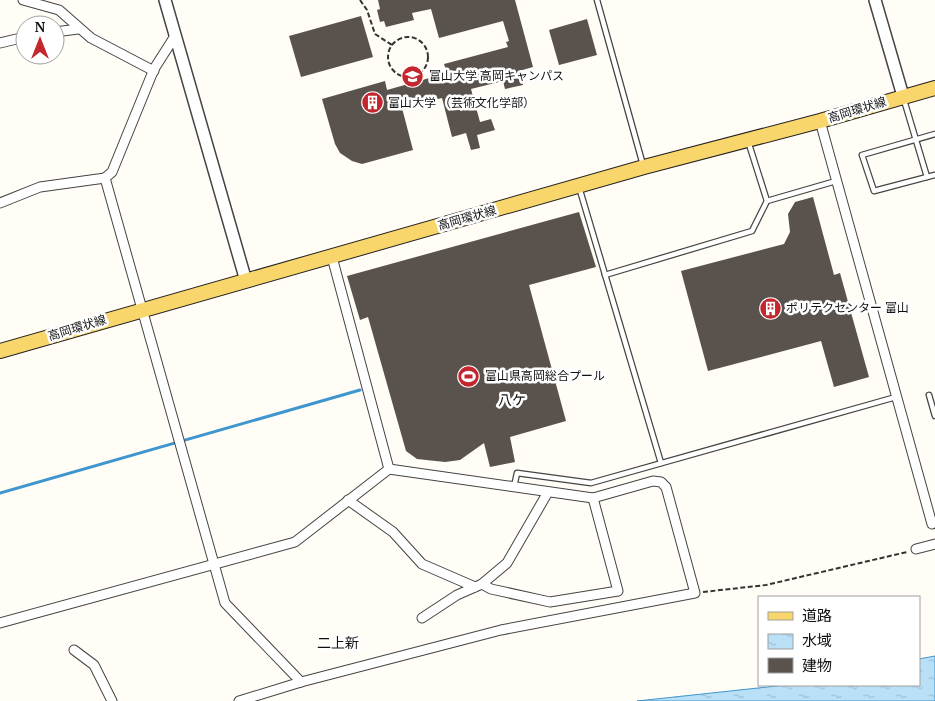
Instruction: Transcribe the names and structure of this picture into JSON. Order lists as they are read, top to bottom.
{
  "streets": {
    "main road": ["高岡環状線"]
  },
  "districts": ["八ケ", "二上新"],
  "places": {
    "school or university": ["富山大学 高岡キャンパス"],
    "building": ["富山大学 （芸術文化学部）", "ポリテクセンター 富山"],
    "sports": ["富山県高岡総合プール"]
  },
  "legend": ["道路", "水域", "建物"],
  "north": "top"
}
